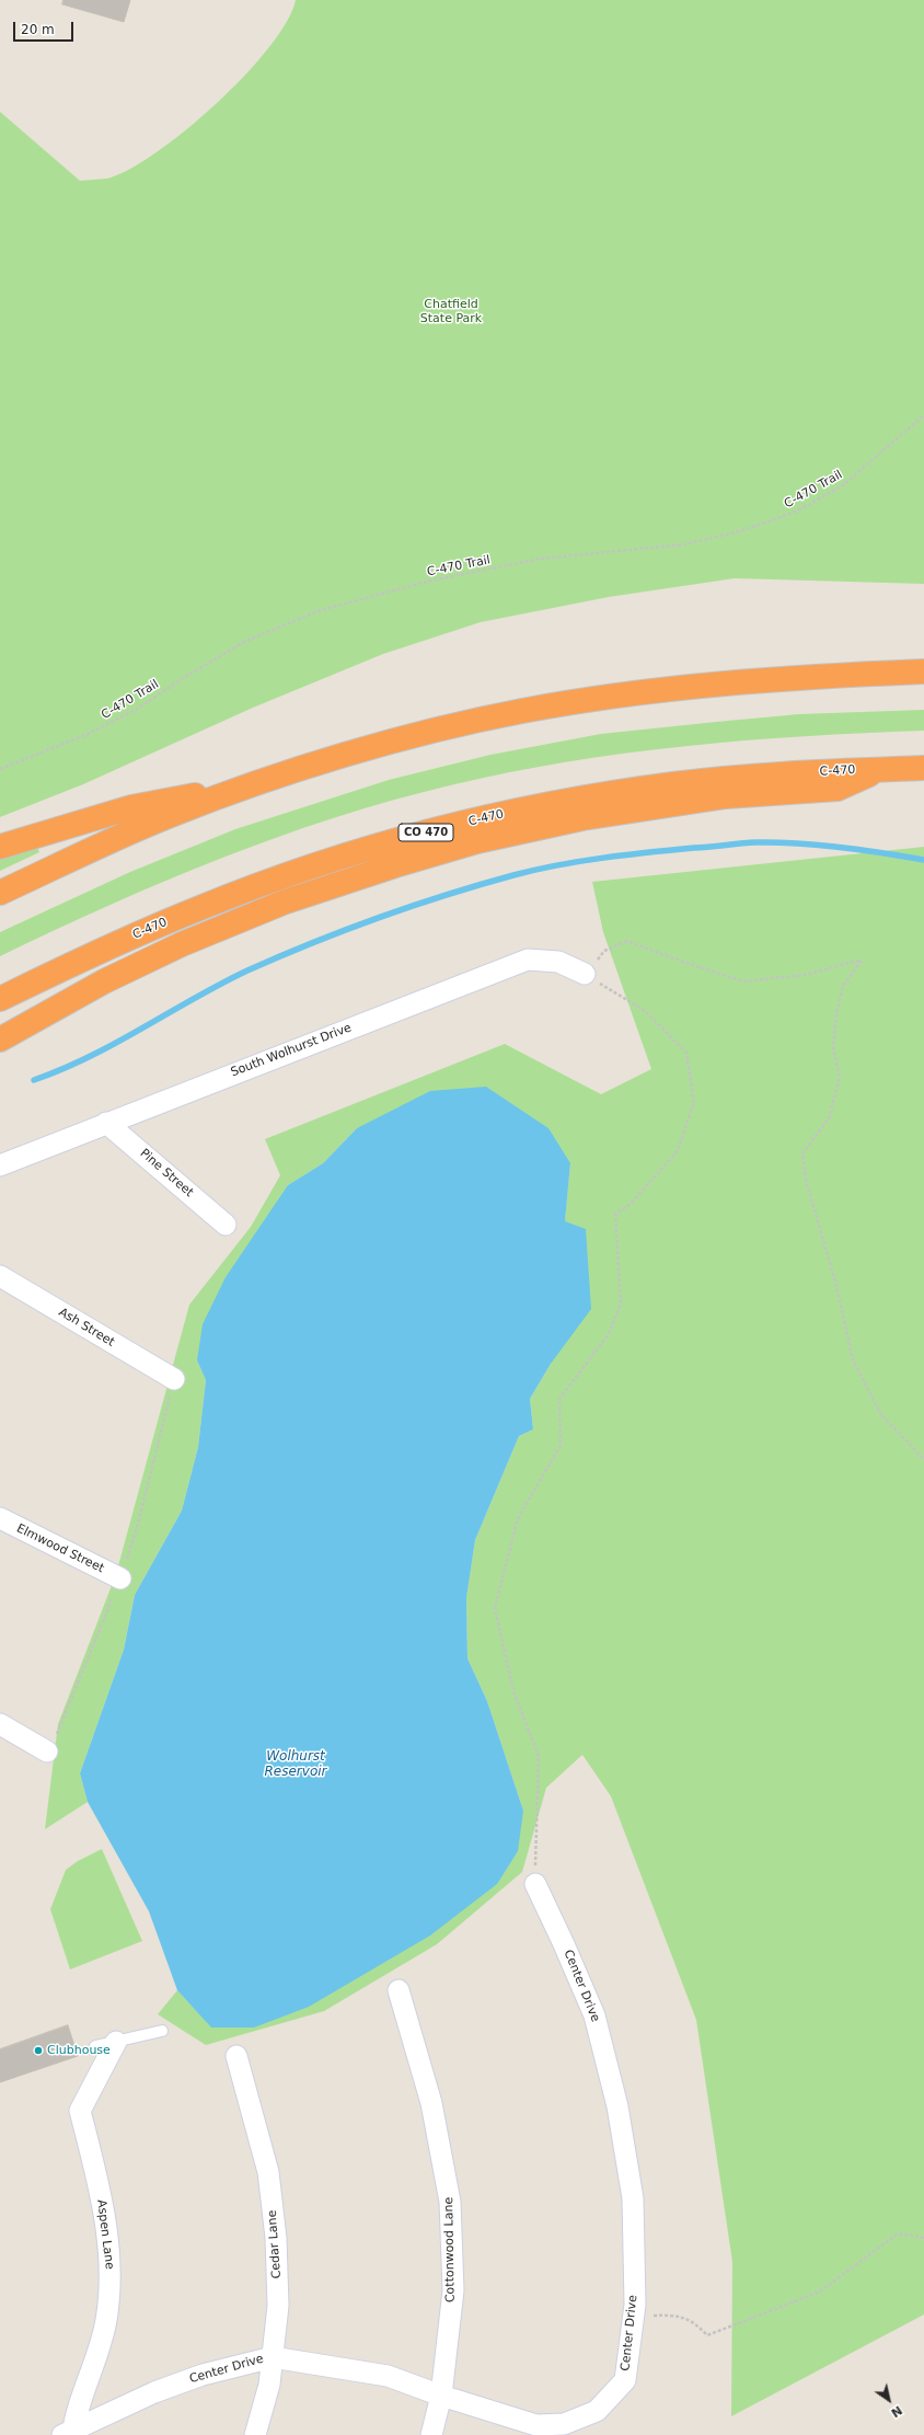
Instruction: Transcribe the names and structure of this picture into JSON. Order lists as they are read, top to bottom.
{
  "streets": {
    "highway": ["C-470", "CO 470"],
    "street": [
      "South Wolhurst Drive",
      "Pine Street",
      "Ash Street",
      "Elmwood Street",
      "Center Drive",
      "Aspen Lane",
      "Cedar Lane",
      "Cottonwood Lane"
    ],
    "path": ["C-470 Trail"]
  },
  "crossings": [
    ["South Wolhurst Drive", "Pine Street"],
    ["Center Drive", "Aspen Lane"],
    ["Center Drive", "Cedar Lane"],
    ["Center Drive", "Cottonwood Lane"]
  ],
  "water": ["Wolhurst Reservoir"],
  "parks": ["Chatfield State Park"],
  "places": ["Clubhouse"],
  "scale_bar": "20 m",
  "north": "bottom right"
}
